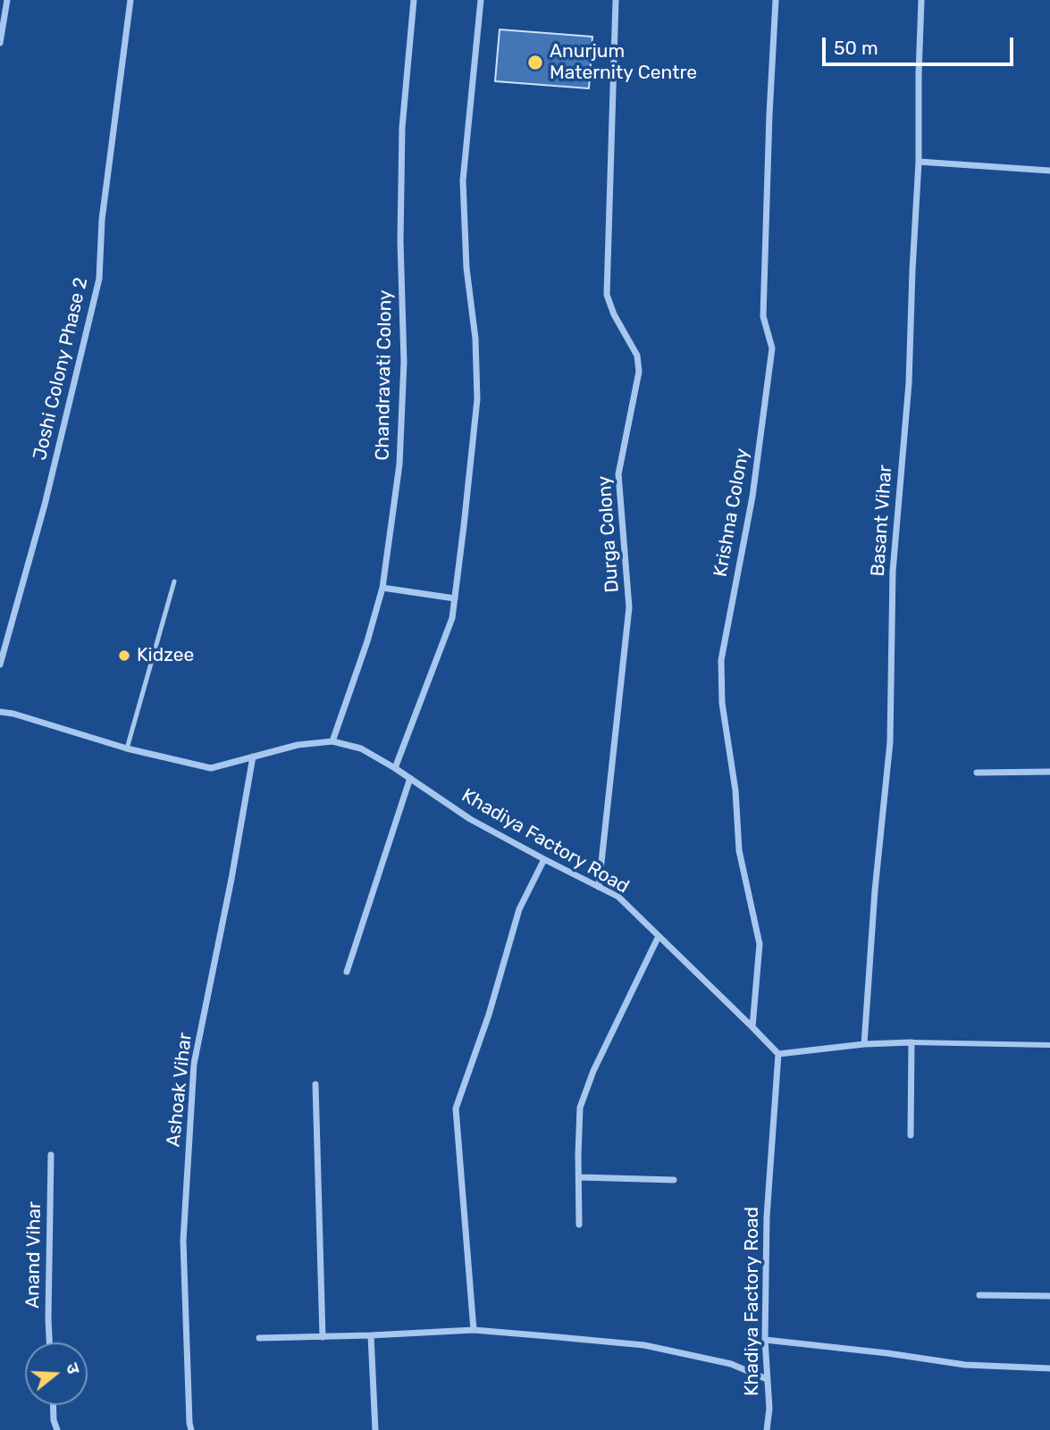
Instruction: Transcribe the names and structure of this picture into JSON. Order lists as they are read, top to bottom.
{
  "streets": {
    "street": [
      "Joshi Colony Phase 2",
      "Chandravati Colony",
      "Krishna Colony",
      "Basant Vihar",
      "Durga Colony",
      "Khadiya Factory Road",
      "Ashoak Vihar",
      "Anand Vihar"
    ]
  },
  "crossings": [
    ["Chandravati Colony", "Khadiya Factory Road"],
    ["Krishna Colony", "Khadiya Factory Road"],
    ["Durga Colony", "Khadiya Factory Road"],
    ["Khadiya Factory Road", "Ashoak Vihar"]
  ],
  "places": ["Anurjum Maternity Centre", "Kidzee"],
  "scale_bar": "50 m",
  "north": "right"
}
